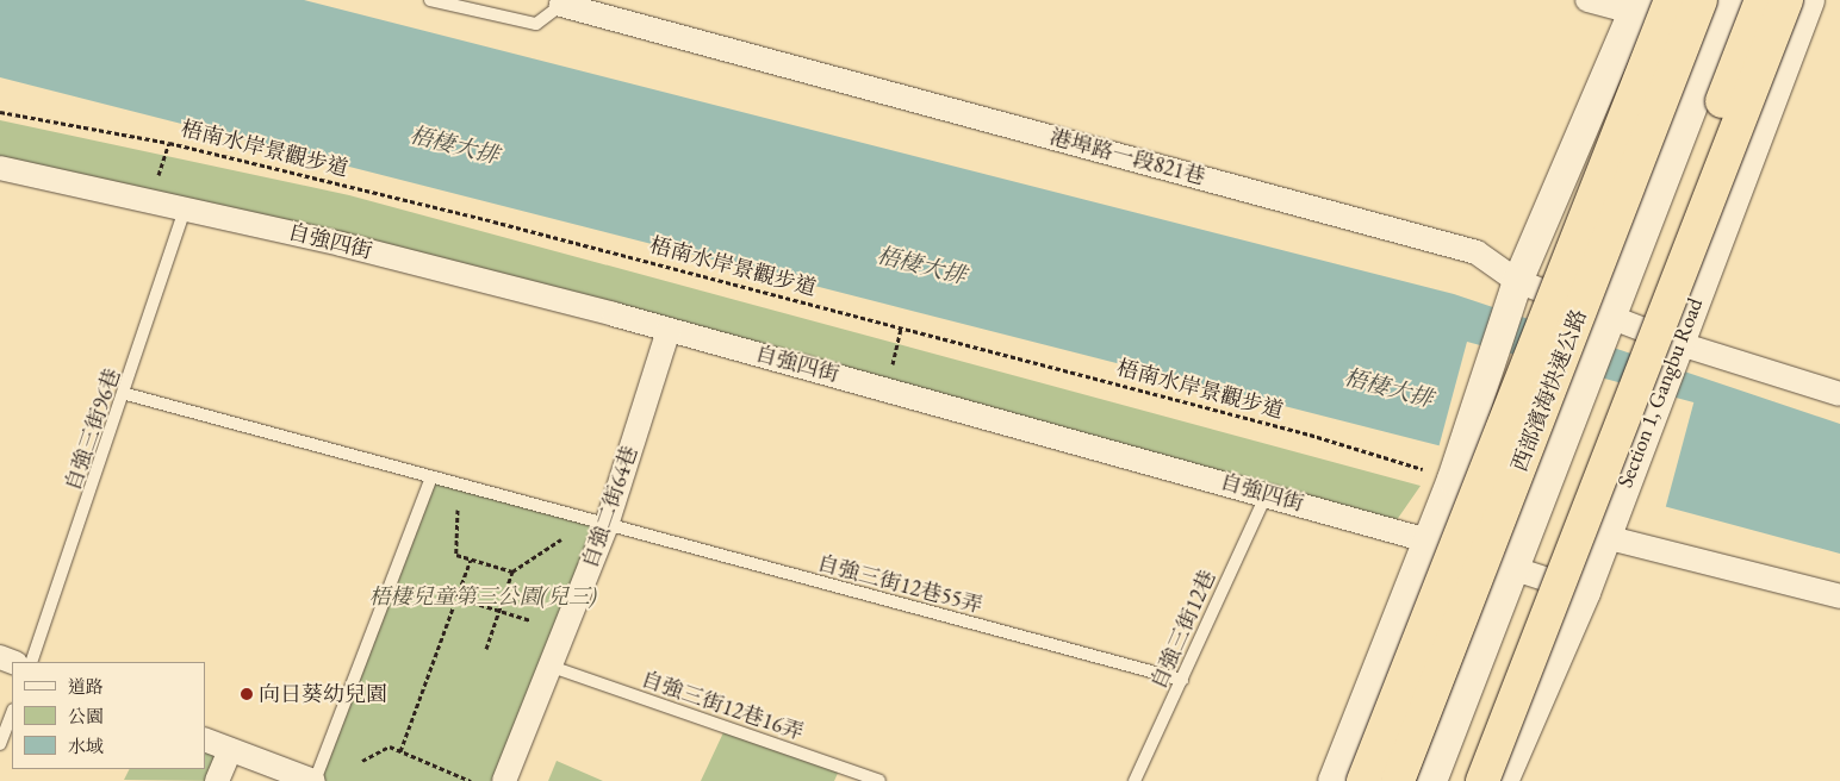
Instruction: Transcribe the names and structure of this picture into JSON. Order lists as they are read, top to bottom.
{
  "streets": {
    "highway": ["西部濱海快速公路"],
    "street": [
      "港埠路一段821巷",
      "自強四街",
      "Section 1, Gangbu Road",
      "自強二街64巷"
    ],
    "lane": [
      "自強三街96巷",
      "自強三街12巷55弄",
      "自強三街12巷",
      "自強三街12巷16弄"
    ],
    "path": ["梧南水岸景觀步道"]
  },
  "crossings": [
    ["港埠路一段821巷", "Section 1, Gangbu Road"],
    ["自強四街", "Section 1, Gangbu Road"],
    ["自強四街", "自強三街96巷"],
    ["自強四街", "自強二街64巷"],
    ["自強四街", "自強三街12巷"],
    ["自強三街96巷", "自強三街12巷55弄"],
    ["自強二街64巷", "自強三街12巷55弄"],
    ["自強二街64巷", "自強三街12巷16弄"],
    ["自強三街12巷55弄", "自強三街12巷"]
  ],
  "water": ["梧棲大排"],
  "parks": ["梧棲兒童第三公園(兒三)"],
  "places": ["向日葵幼兒園"],
  "legend": ["道路", "公園", "水域"]
}
